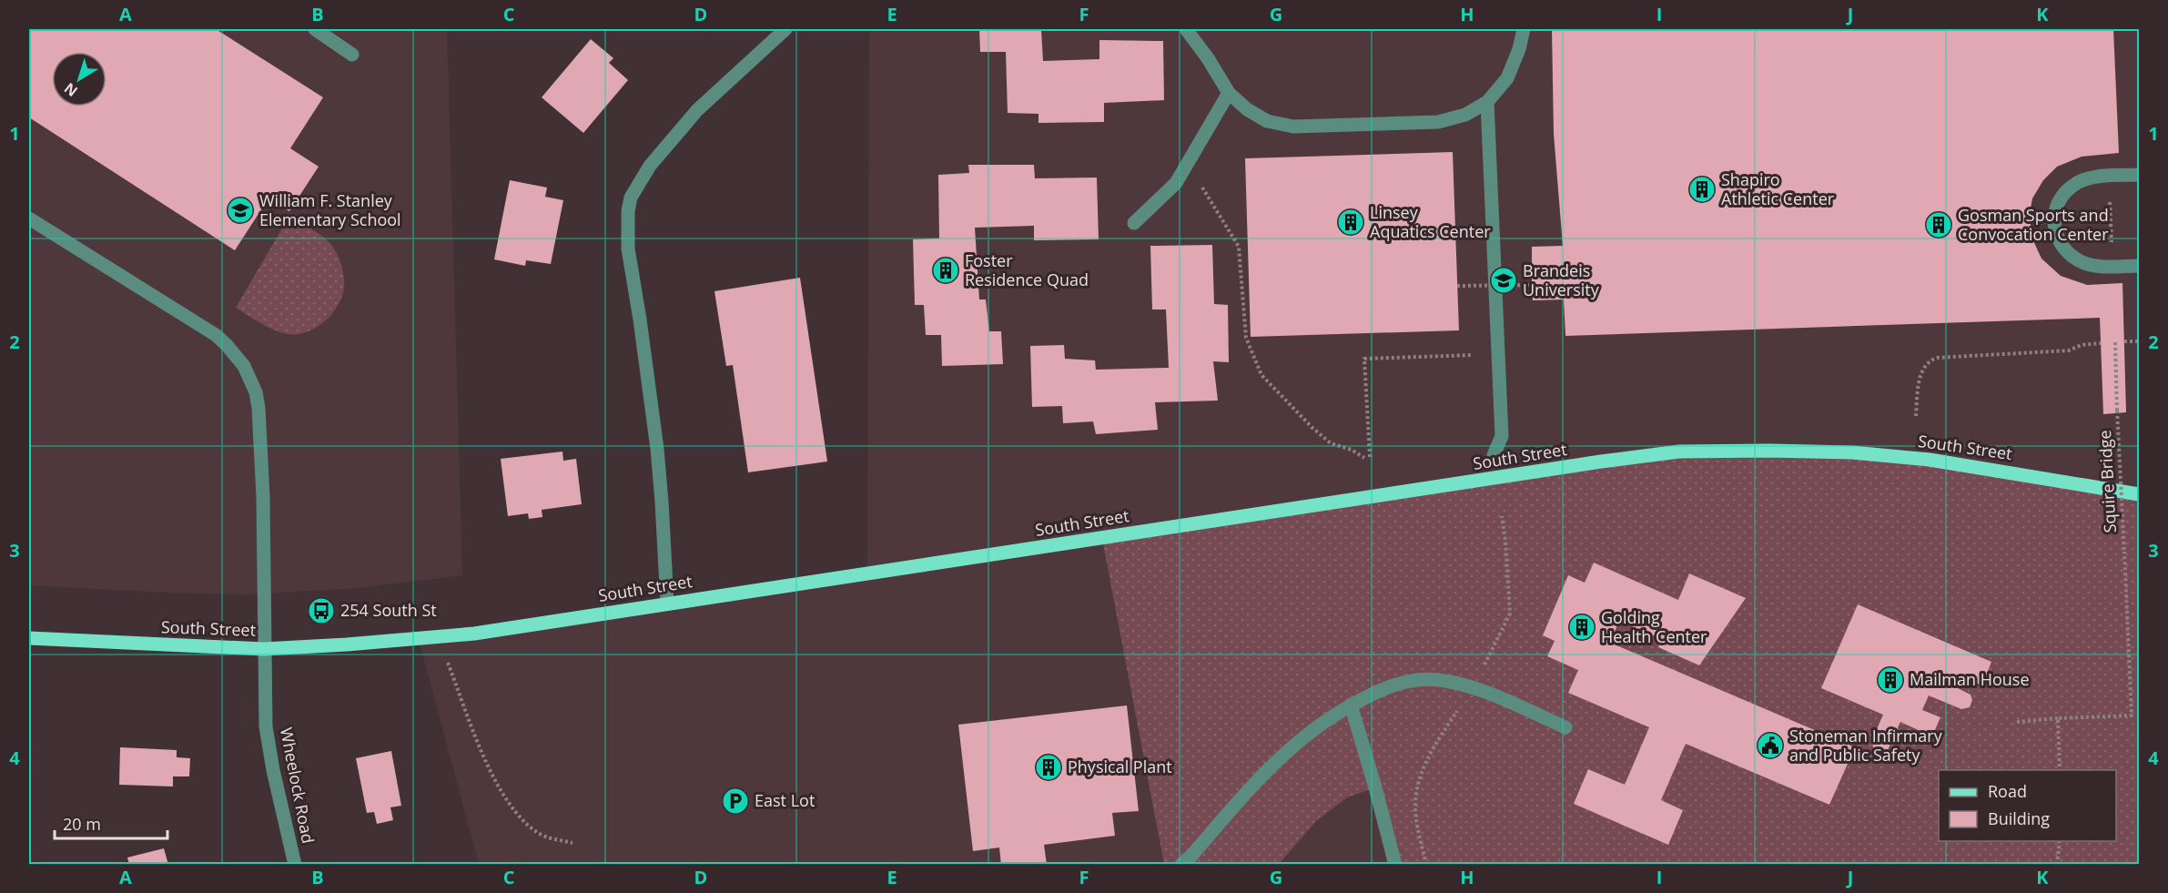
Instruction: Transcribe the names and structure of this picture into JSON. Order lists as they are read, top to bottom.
{
  "streets": {
    "main road": ["South Street"],
    "street": ["Wheelock Road"],
    "path": ["Squire Bridge"]
  },
  "crossings": [
    ["South Street", "Wheelock Road"]
  ],
  "places": {
    "building": [
      "Shapiro Athletic Center",
      "Linsey Aquatics Center",
      "Gosman Sports and Convocation Center",
      "Foster Residence Quad",
      "Golding Health Center",
      "Mailman House",
      "Physical Plant"
    ],
    "school or university": ["William F. Stanley Elementary School", "Brandeis University"],
    "bus stop": ["254 South St"],
    "public building": ["Stoneman Infirmary and Public Safety"],
    "parking": ["East Lot"]
  },
  "legend": ["Road", "Building"],
  "scale_bar": "20 m",
  "north": "bottom left",
  "grid": {
    "columns": [
      "A",
      "B",
      "C",
      "D",
      "E",
      "F",
      "G",
      "H",
      "I",
      "J",
      "K"
    ],
    "rows": [
      "1",
      "2",
      "3",
      "4"
    ]
  }
}
